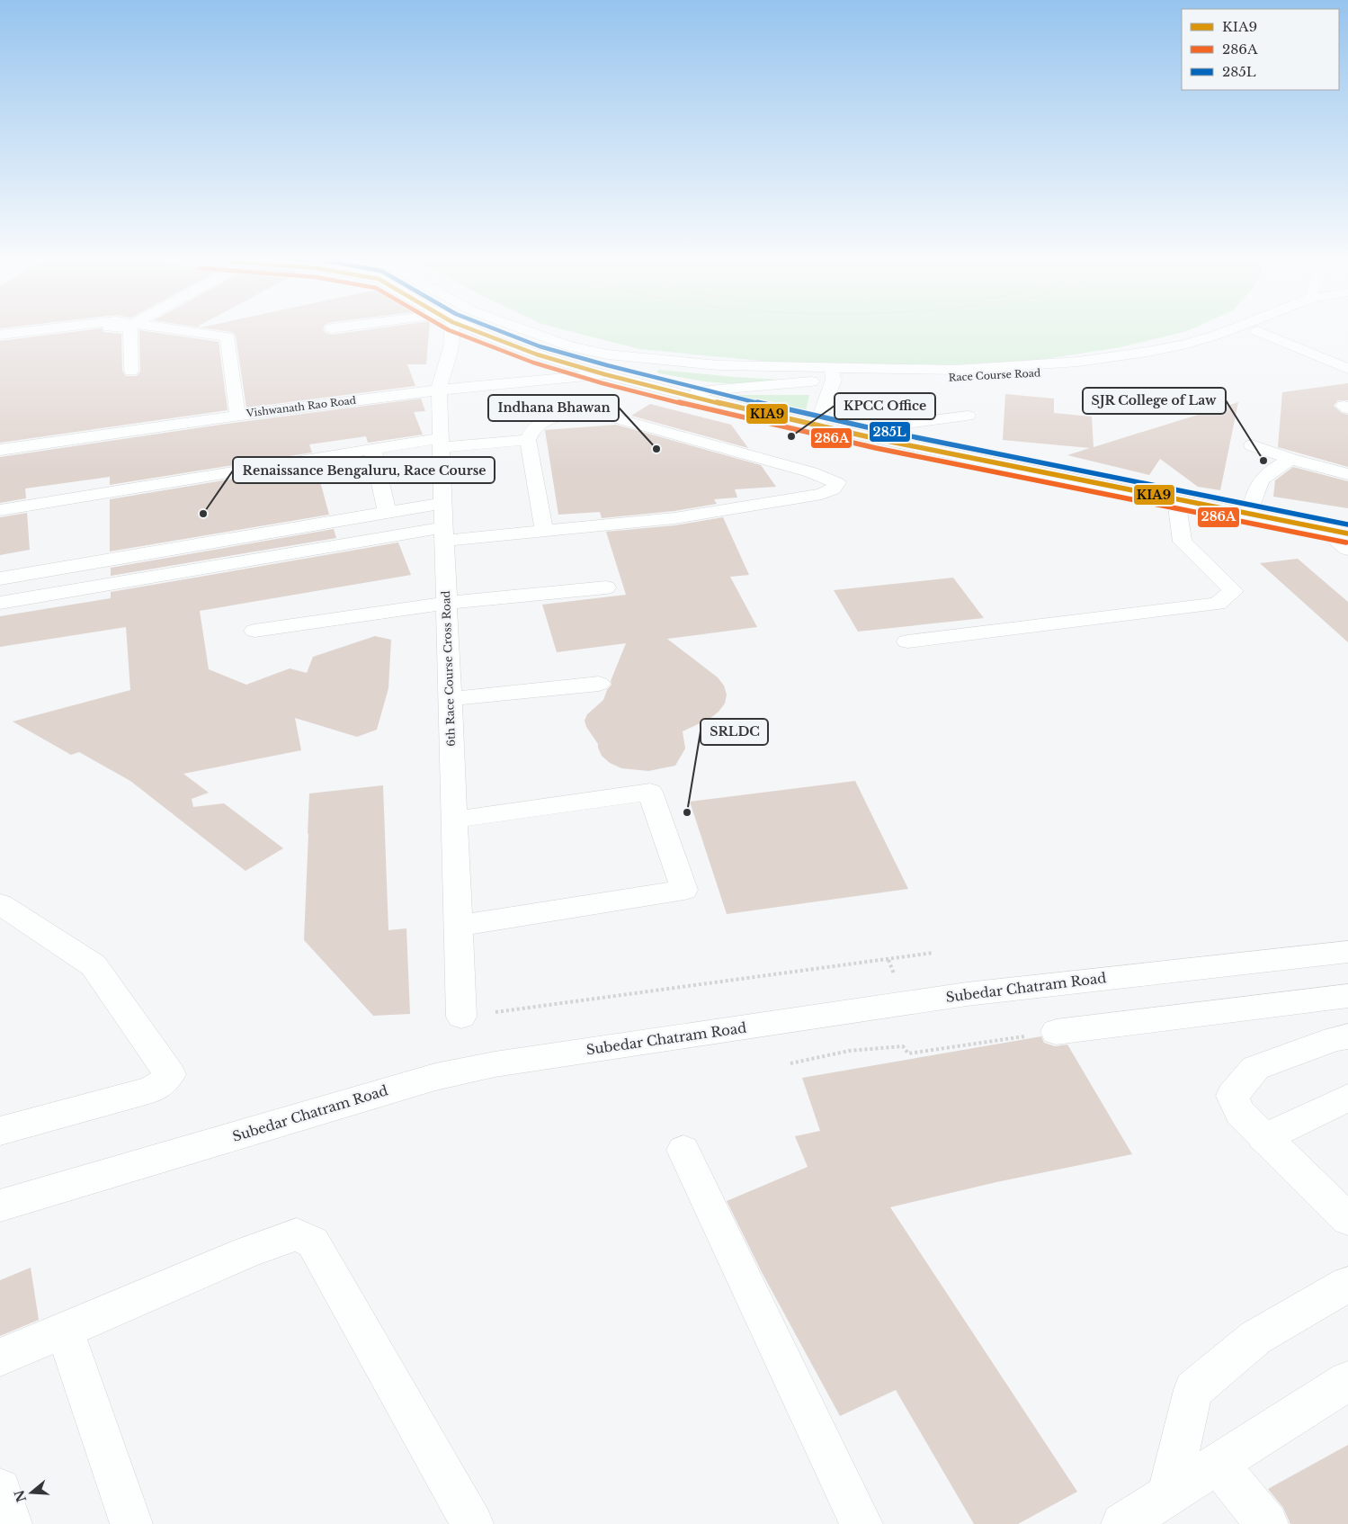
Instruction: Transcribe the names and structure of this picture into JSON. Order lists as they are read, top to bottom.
{
  "streets": {
    "main road": [
      "Race Course Road",
      "Vishwanath Rao Road",
      "6th Race Course Cross Road",
      "Subedar Chatram Road"
    ]
  },
  "crossings": [
    ["Race Course Road", "Vishwanath Rao Road"],
    ["Vishwanath Rao Road", "6th Race Course Cross Road"]
  ],
  "places": [
    "KPCC Office",
    "Indhana Bhawan",
    "SJR College of Law",
    "Renaissance Bengaluru, Race Course",
    "SRLDC"
  ],
  "lines": ["transit line KIA9", "transit line 286A", "transit line 285L"],
  "legend": ["KIA9", "286A", "285L"],
  "north": "left"
}
